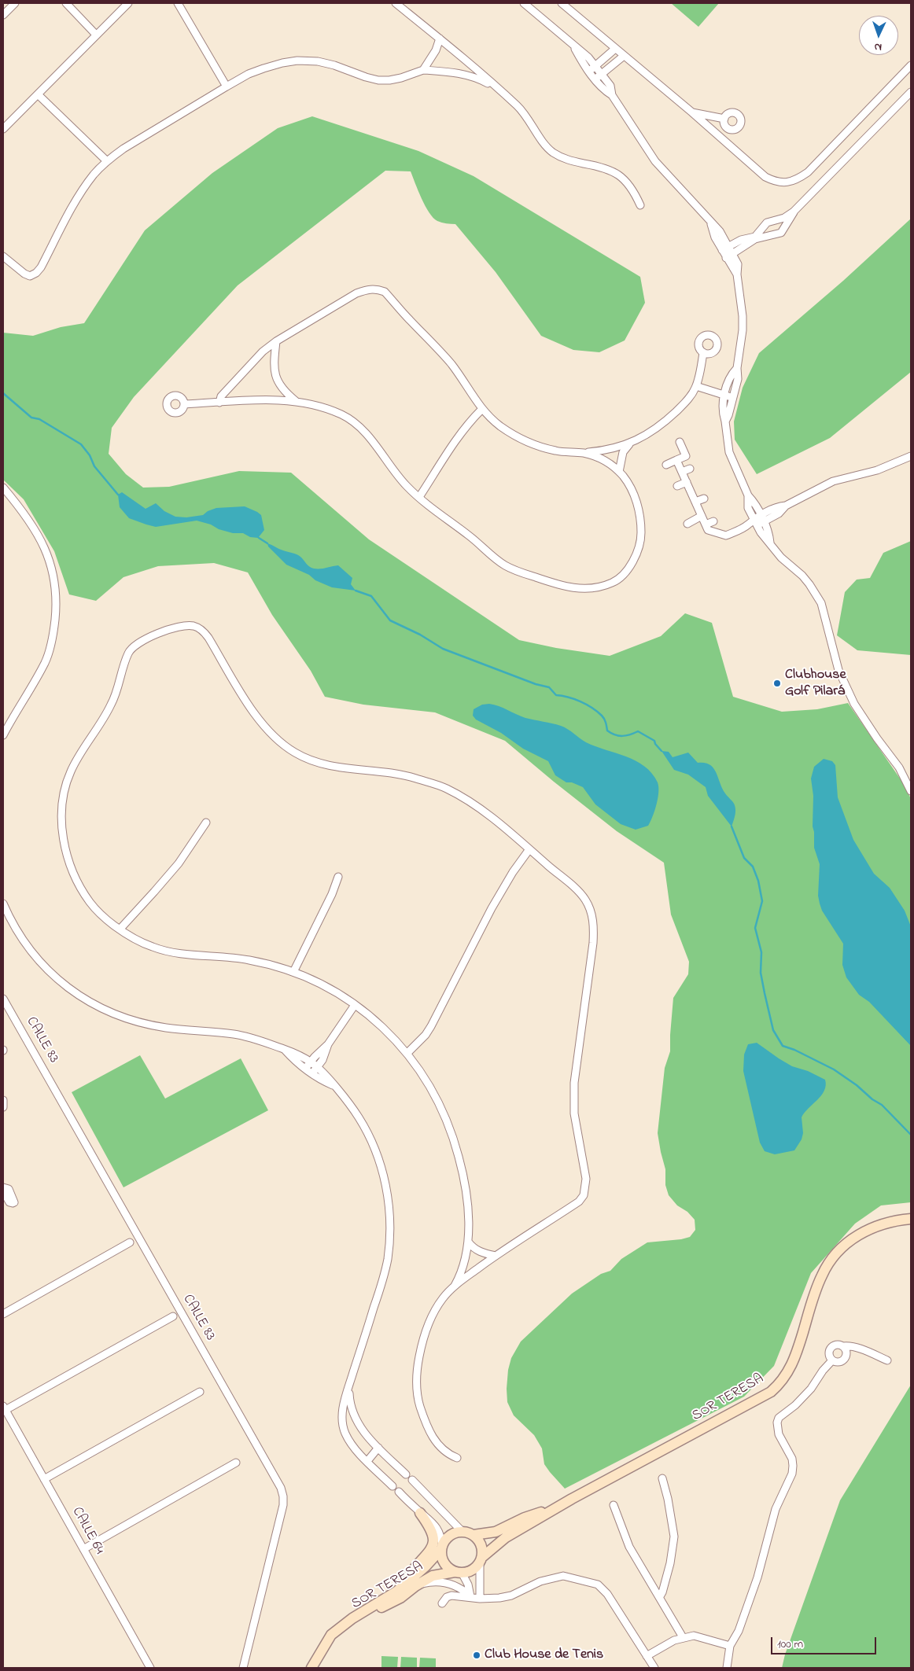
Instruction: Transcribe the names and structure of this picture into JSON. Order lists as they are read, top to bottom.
{
  "streets": {
    "street": ["CALLE 83", "SOR TERESA", "CALLE 64"]
  },
  "places": ["Clubhouse Golf Pilará", "Club House de Tenis"],
  "scale_bar": "100 m",
  "north": "bottom"
}
